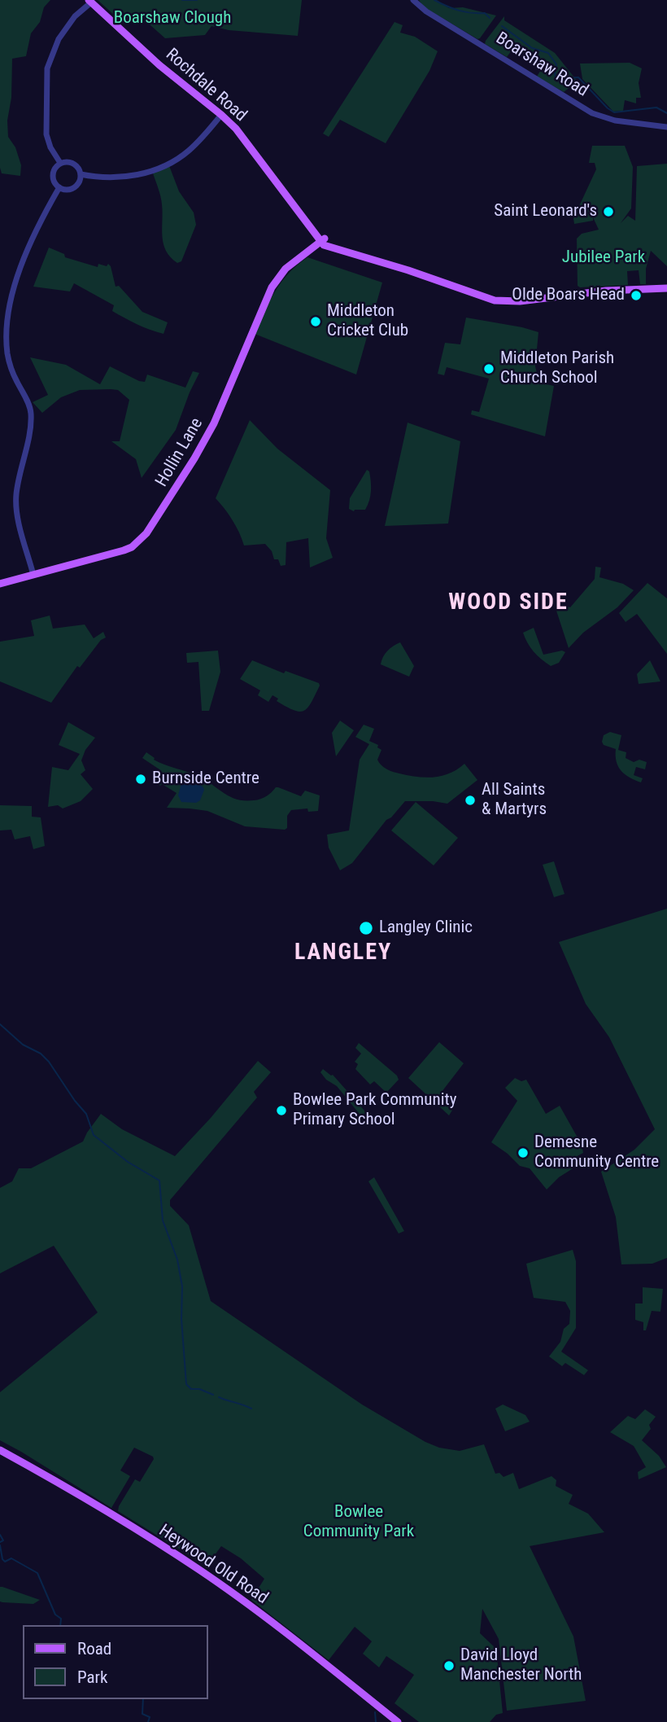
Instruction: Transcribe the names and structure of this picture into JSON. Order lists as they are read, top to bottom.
{
  "streets": {
    "main road": ["Rochdale Road", "Hollin Lane", "Heywood Old Road"],
    "street": ["Boarshaw Road"]
  },
  "crossings": [
    ["Rochdale Road", "Hollin Lane"]
  ],
  "districts": ["WOOD SIDE", "LANGLEY"],
  "parks": ["Boarshaw Clough", "Jubilee Park", "Bowlee Community Park"],
  "places": [
    "Saint Leonard's",
    "Olde Boars Head",
    "Middleton Cricket Club",
    "Middleton Parish Church School",
    "Burnside Centre",
    "All Saints & Martyrs",
    "Langley Clinic",
    "Bowlee Park Community Primary School",
    "Demesne Community Centre",
    "David Lloyd Manchester North"
  ],
  "legend": ["Road", "Park"]
}
